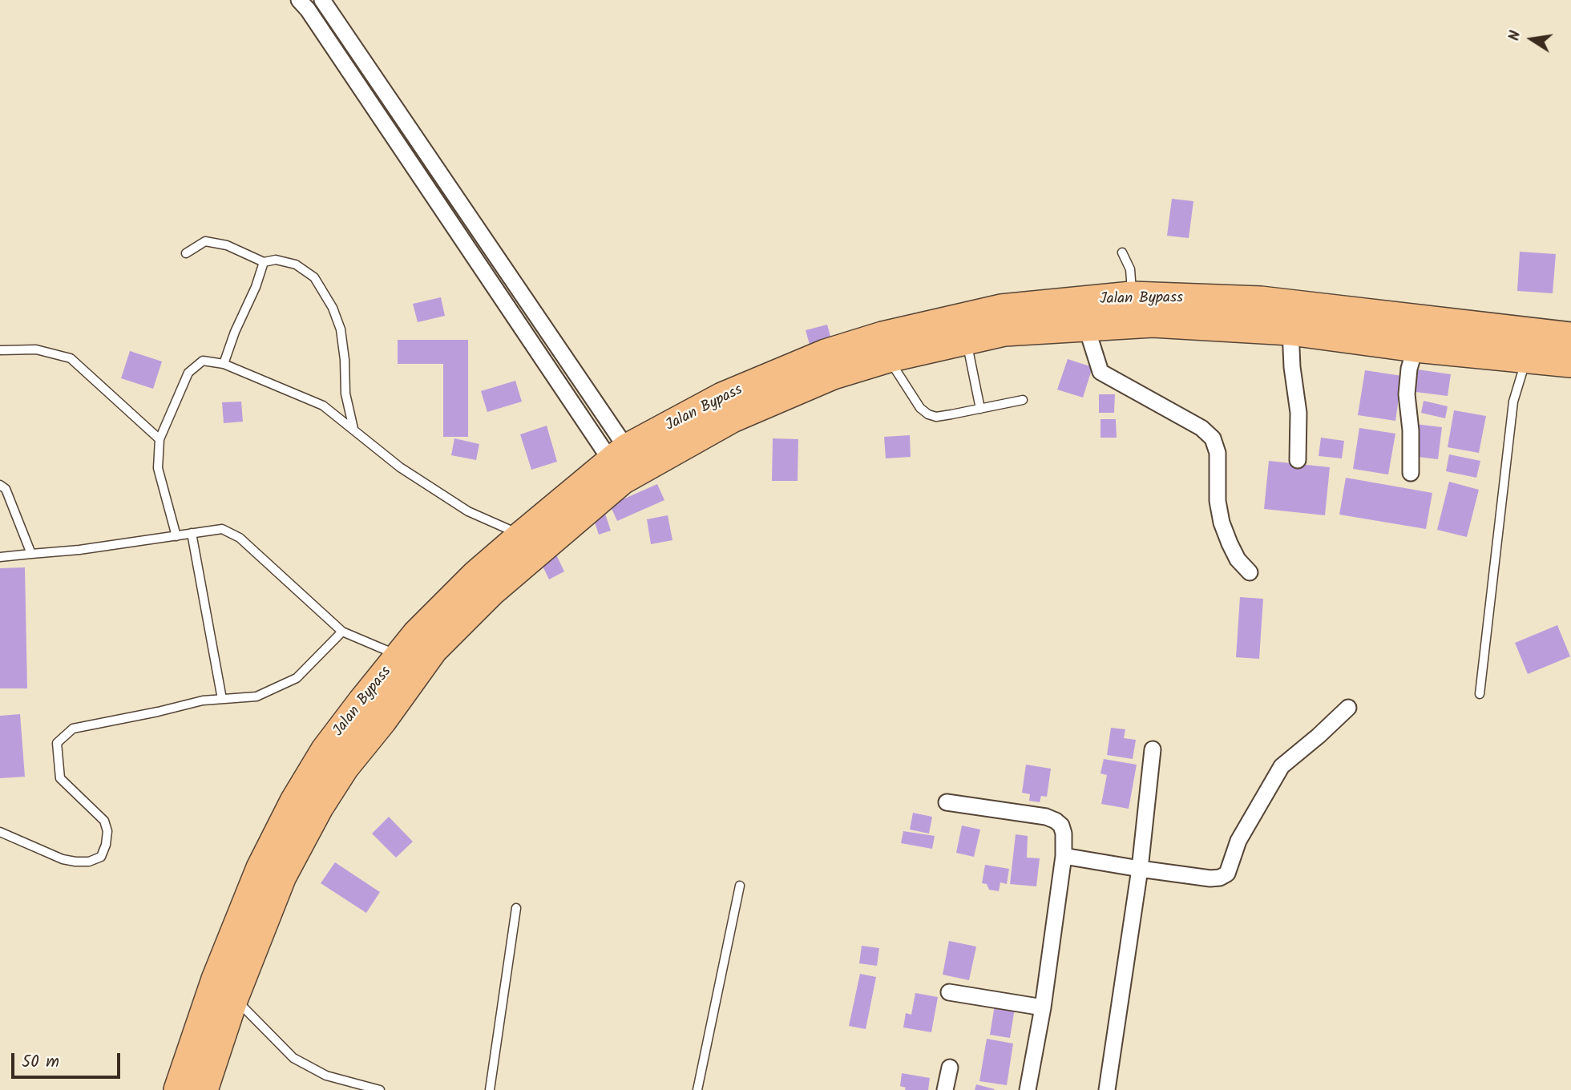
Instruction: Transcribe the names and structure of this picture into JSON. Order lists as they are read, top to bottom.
{
  "streets": {
    "highway": ["Jalan Bypass"]
  },
  "scale_bar": "50 m",
  "north": "left"
}
